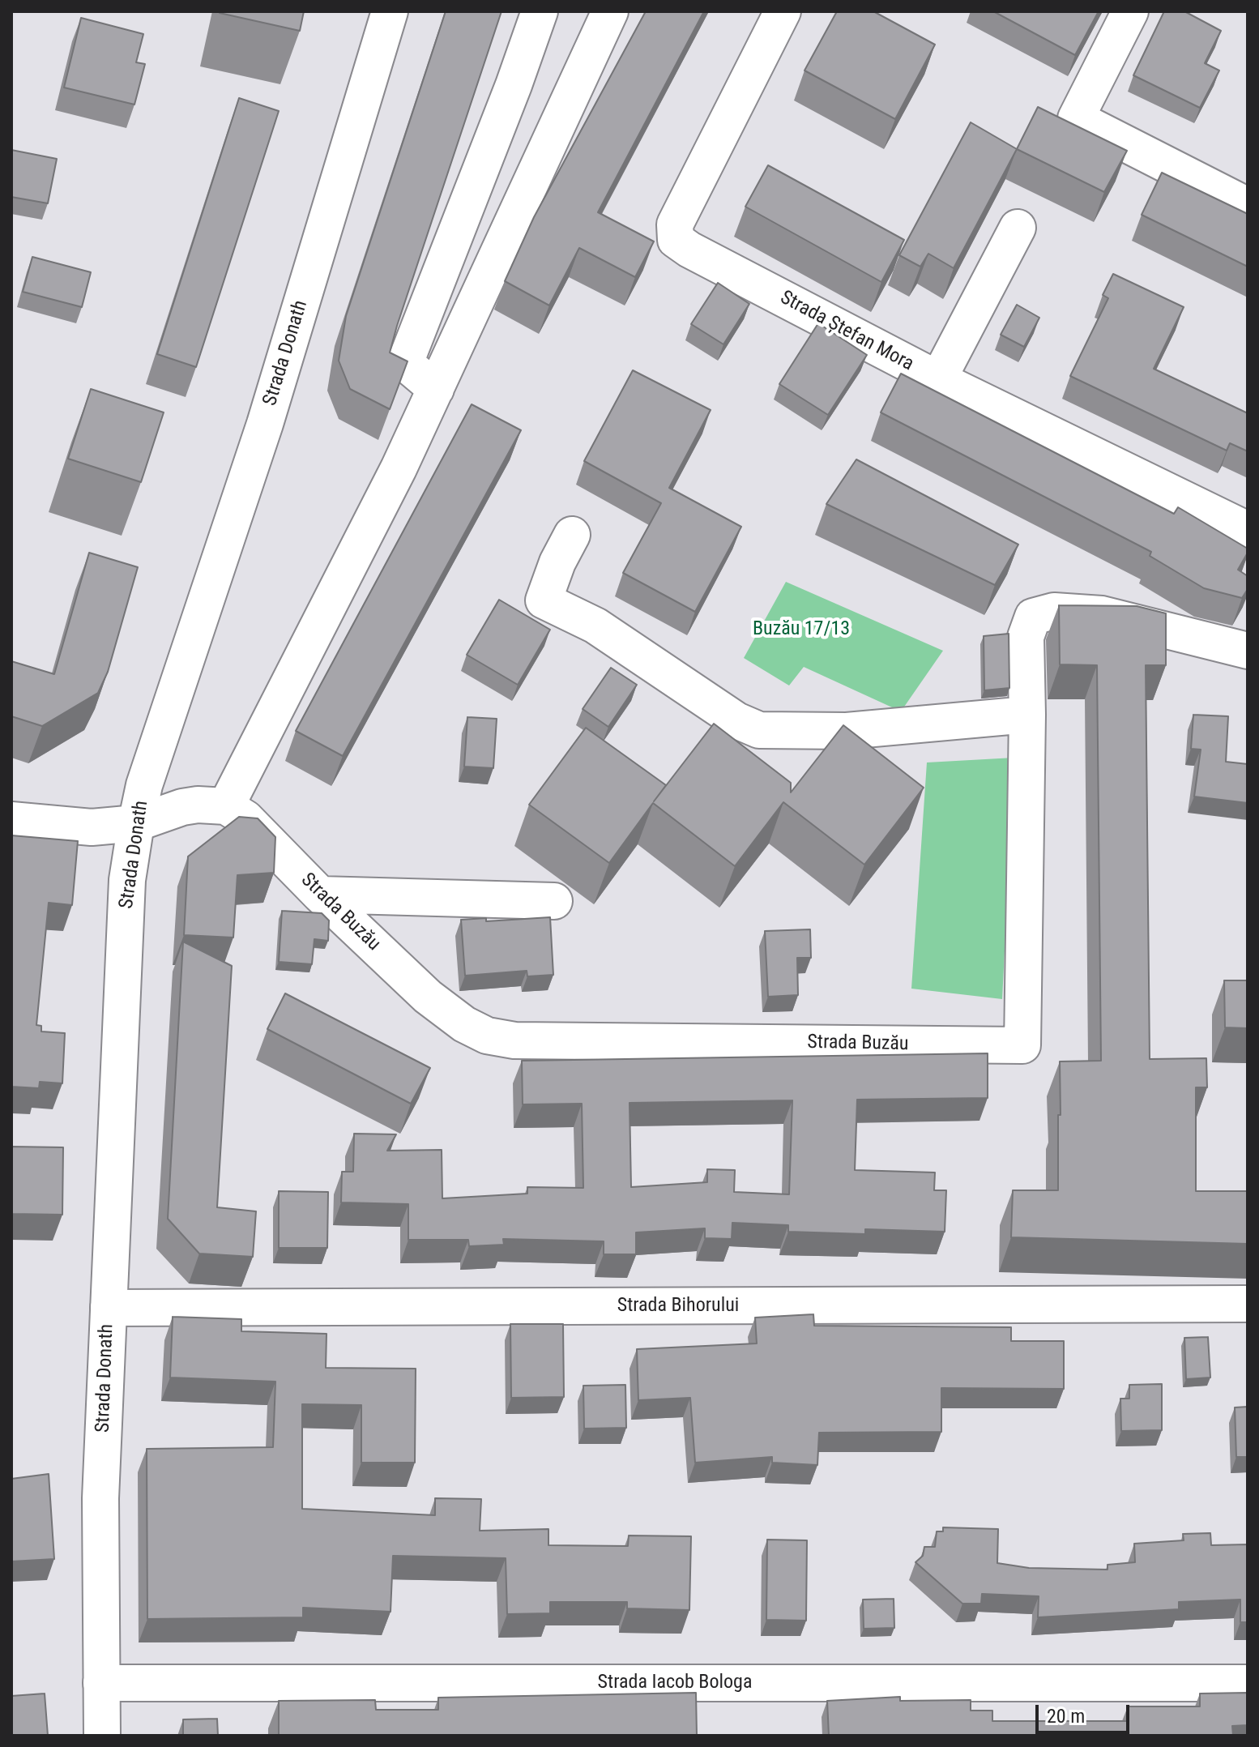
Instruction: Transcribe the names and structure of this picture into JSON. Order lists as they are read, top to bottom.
{
  "streets": {
    "street": [
      "Strada Ștefan Mora",
      "Strada Donath",
      "Strada Buzău",
      "Strada Bihorului",
      "Strada Iacob Bologa"
    ]
  },
  "crossings": [
    ["Strada Donath", "Strada Bihorului"],
    ["Strada Donath", "Strada Iacob Bologa"]
  ],
  "parks": ["Buzău 17/13"],
  "scale_bar": "20 m"
}
